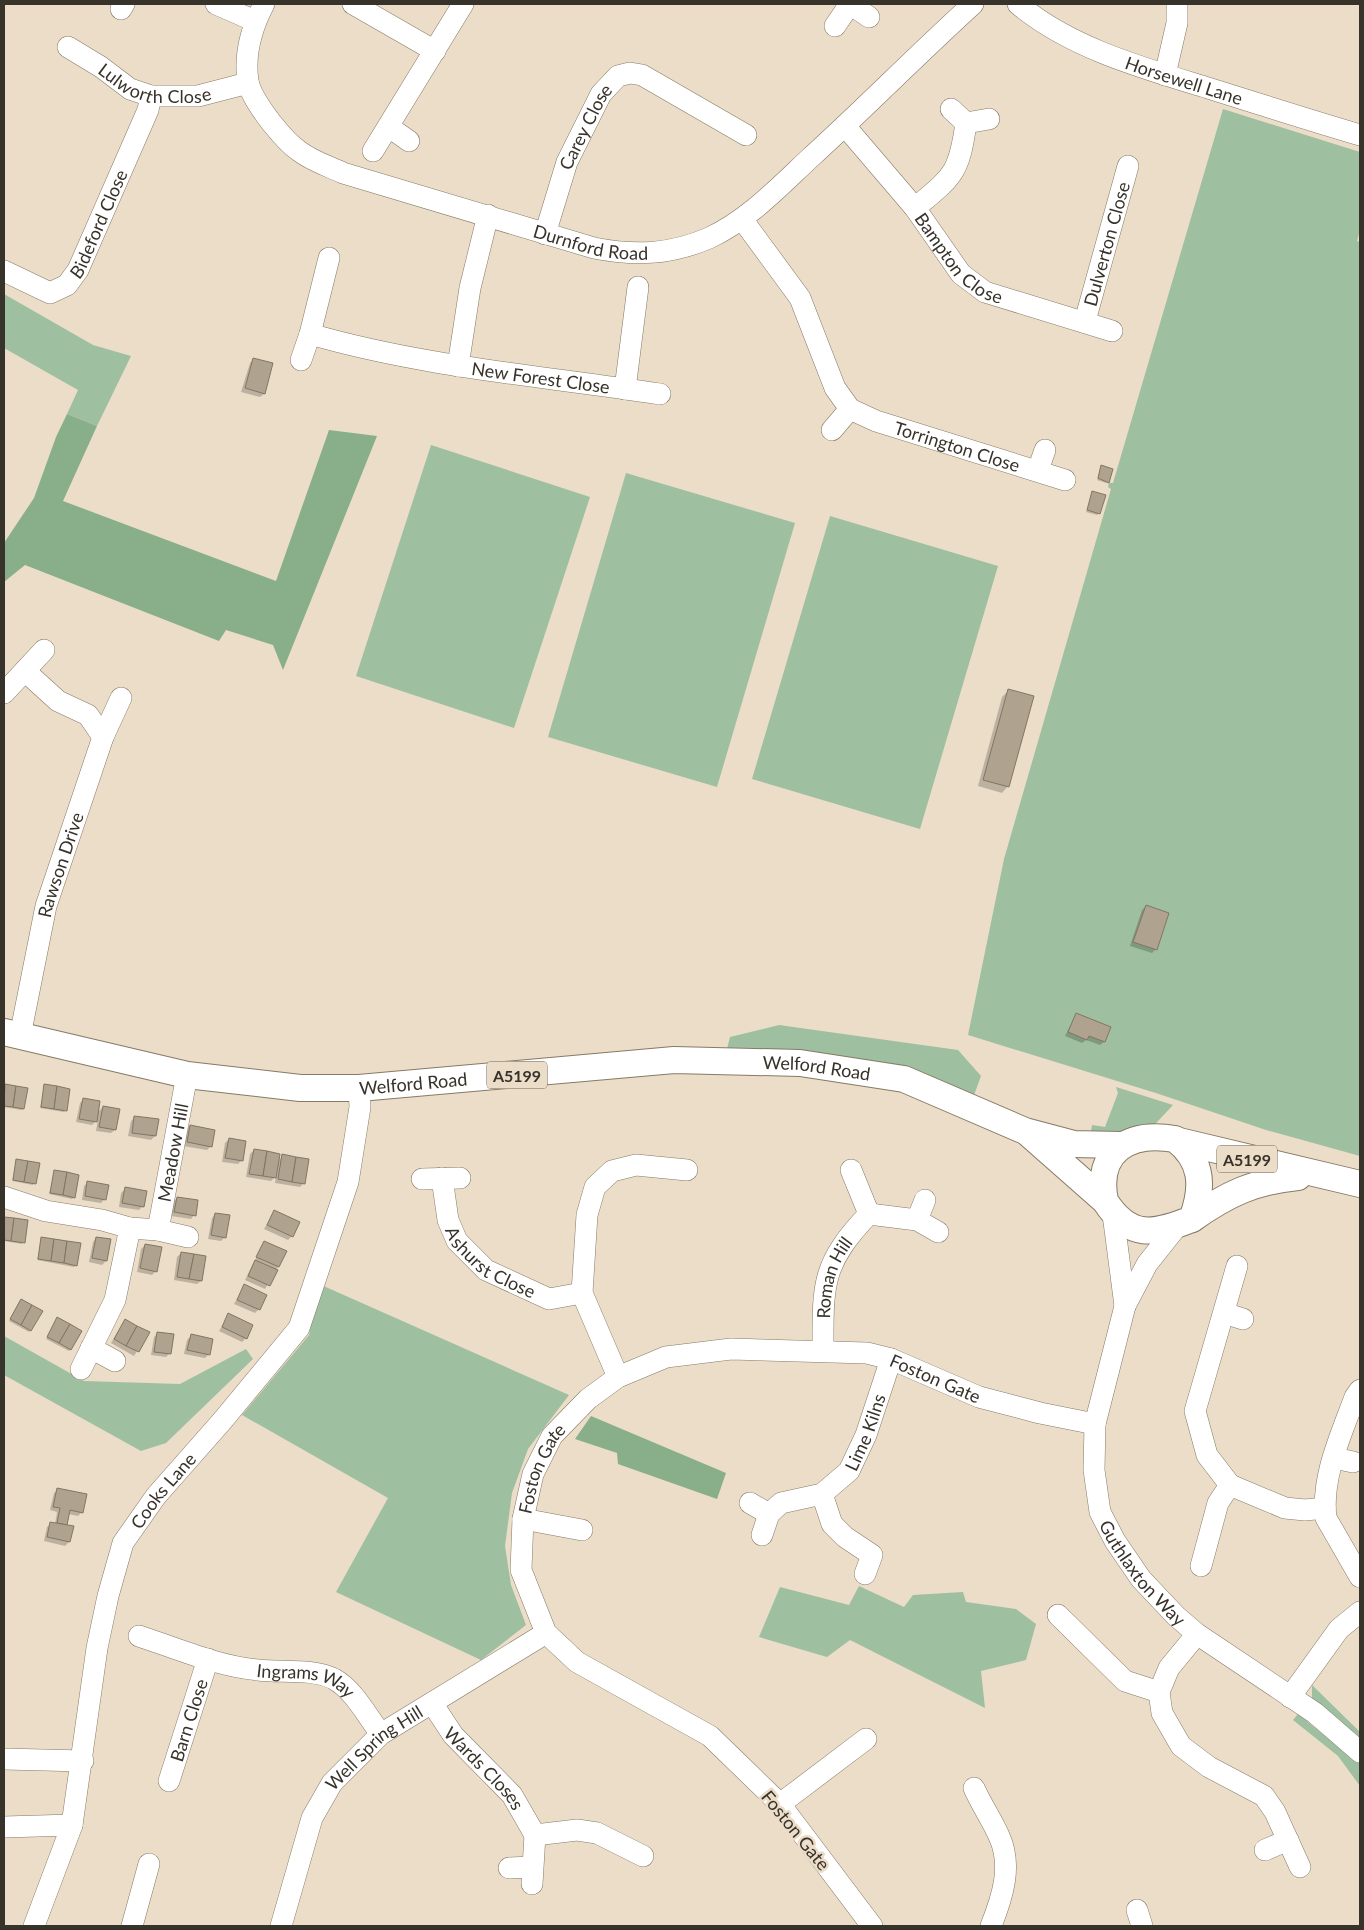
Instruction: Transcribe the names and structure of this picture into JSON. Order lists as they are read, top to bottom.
{
  "streets": {
    "main road": ["Welford Road", "A5199"],
    "street": [
      "Lulworth Close",
      "Horsewell Lane",
      "Carey Close",
      "Bideford Close",
      "Durnford Road",
      "Dulverton Close",
      "Bampton Close",
      "New Forest Close",
      "Torrington Close",
      "Rawson Drive",
      "Meadow Hill",
      "Ashurst Close",
      "Roman Hill",
      "Foston Gate",
      "Lime Kilns",
      "Cooks Lane",
      "Guthlaxton Way",
      "Ingrams Way",
      "Barn Close",
      "Well Spring Hill",
      "Wards Closes"
    ]
  },
  "crossings": [
    ["Lulworth Close", "Bideford Close"],
    ["Lulworth Close", "Durnford Road"],
    ["Carey Close", "Durnford Road"],
    ["Durnford Road", "Bampton Close"],
    ["Durnford Road", "New Forest Close"],
    ["Dulverton Close", "Bampton Close"],
    ["Rawson Drive", "Welford Road"],
    ["Welford Road", "A5199"],
    ["Welford Road", "Meadow Hill"],
    ["Welford Road", "Cooks Lane"],
    ["Welford Road", "Guthlaxton Way"],
    ["A5199", "Guthlaxton Way"],
    ["Roman Hill", "Foston Gate"],
    ["Foston Gate", "Lime Kilns"],
    ["Foston Gate", "Guthlaxton Way"],
    ["Foston Gate", "Well Spring Hill"],
    ["Ingrams Way", "Barn Close"],
    ["Ingrams Way", "Well Spring Hill"],
    ["Well Spring Hill", "Wards Closes"]
  ]
}
